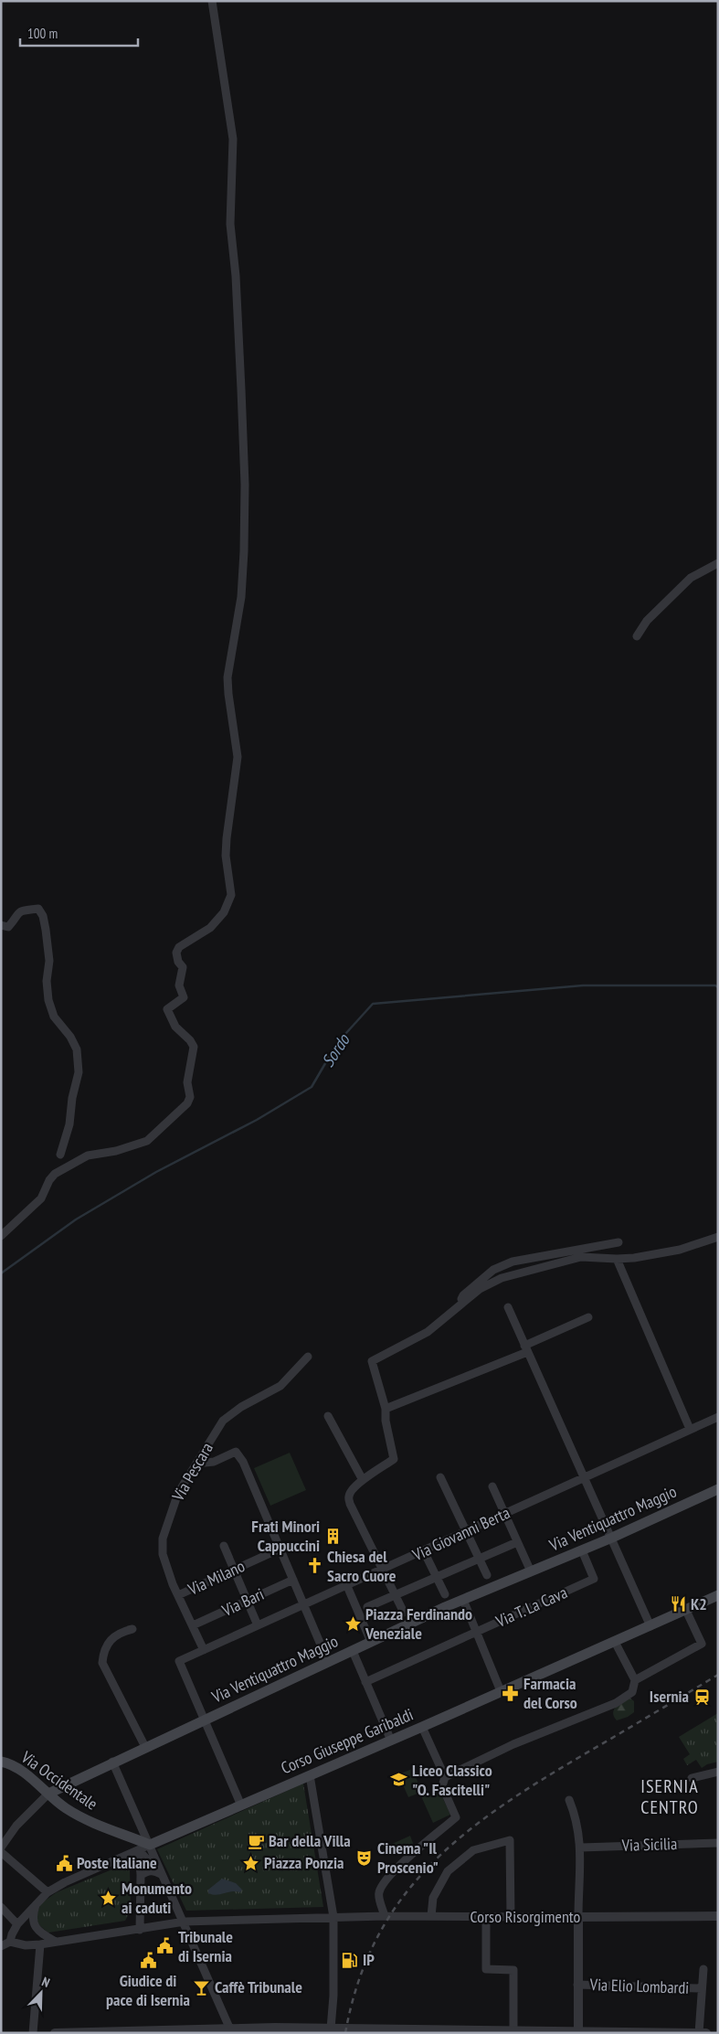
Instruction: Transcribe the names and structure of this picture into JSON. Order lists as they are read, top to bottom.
{
  "streets": {
    "main road": ["Via Ventiquattro Maggio", "Corso Giuseppe Garibaldi", "Via Occidentale"],
    "street": [
      "Via Pescara",
      "Via Giovanni Berta",
      "Via Milano",
      "Via Bari",
      "Via T. La Cava",
      "Via Sicilia",
      "Corso Risorgimento",
      "Via Elio Lombardi"
    ]
  },
  "crossings": [
    ["Via Pescara", "Via Giovanni Berta"],
    ["Via Pescara", "Via Milano"],
    ["Via Pescara", "Via Bari"],
    ["Via Ventiquattro Maggio", "Via Giovanni Berta"],
    ["Via Ventiquattro Maggio", "Via T. La Cava"],
    ["Via Ventiquattro Maggio", "Via Occidentale"],
    ["Corso Giuseppe Garibaldi", "Via Occidentale"],
    ["Corso Giuseppe Garibaldi", "Corso Risorgimento"]
  ],
  "districts": ["ISERNIA CENTRO"],
  "water": ["Sordo"],
  "places": {
    "building": ["Frati Minori Cappuccini"],
    "church": ["Chiesa del Sacro Cuore"],
    "restaurant": ["K2"],
    "place": ["Piazza Ferdinando Veneziale", "Piazza Ponzia", "Monumento ai caduti"],
    "pharmacy": ["Farmacia del Corso"],
    "station": ["Isernia"],
    "school or university": ["Liceo Classico \"O. Fascitelli\""],
    "cafe": ["Bar della Villa"],
    "theatre": ["Cinema \"Il Proscenio\""],
    "public building": ["Poste Italiane", "Tribunale di Isernia", "Giudice di pace di Isernia"],
    "fuel station": ["IP"],
    "bar": ["Caffè Tribunale"]
  },
  "scale_bar": "100 m",
  "north": "top right"
}
